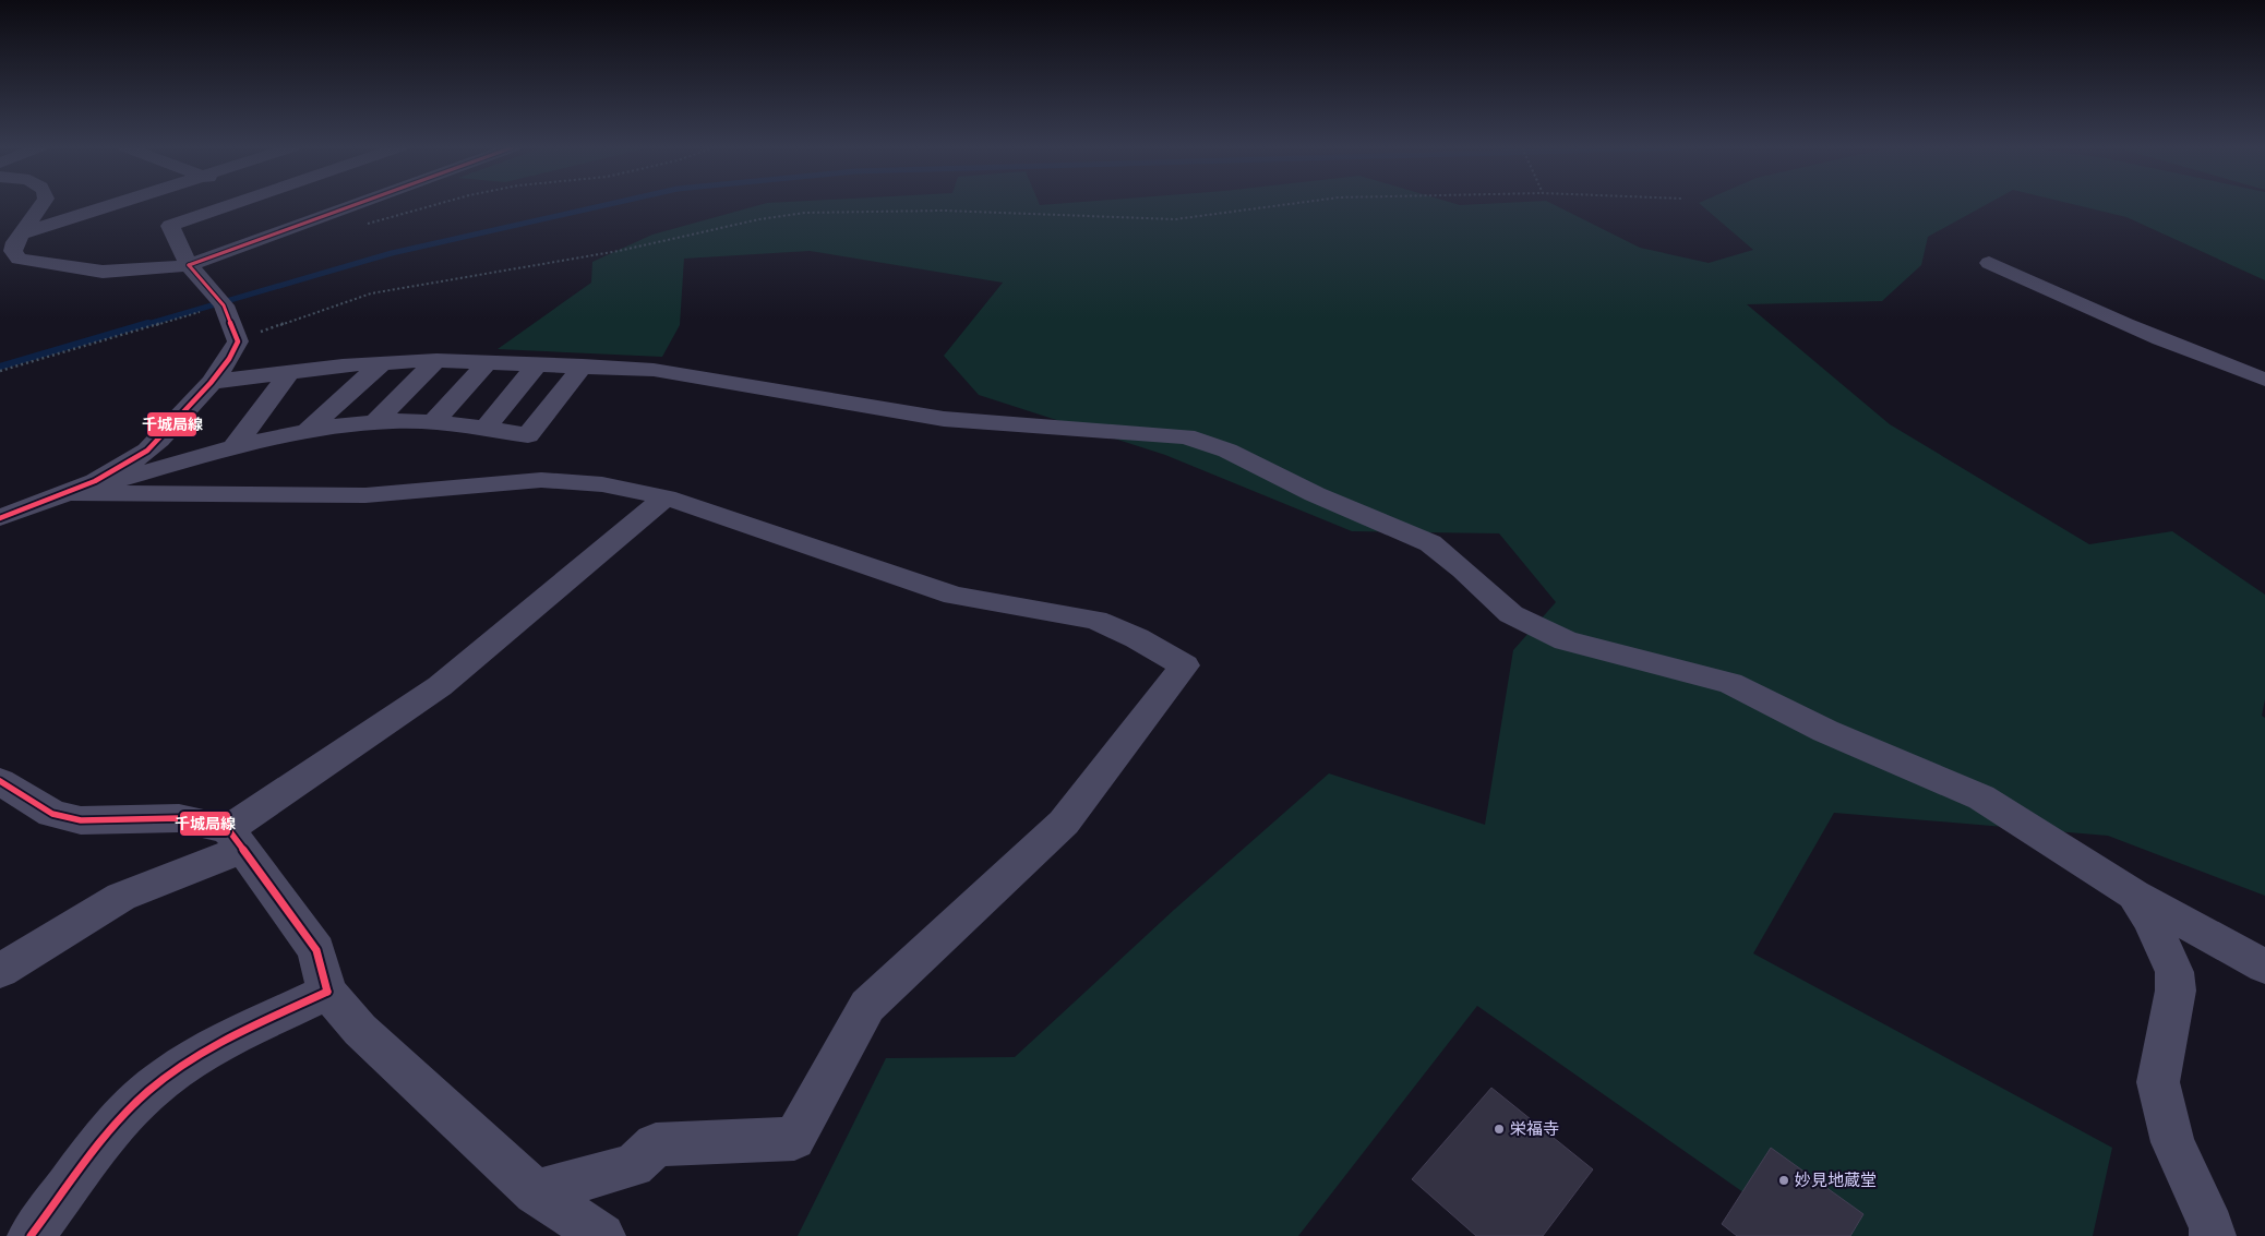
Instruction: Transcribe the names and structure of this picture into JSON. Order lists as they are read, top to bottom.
{
  "places": ["栄福寺", "妙見地蔵堂"],
  "lines": ["transit line 千城局線"]
}
